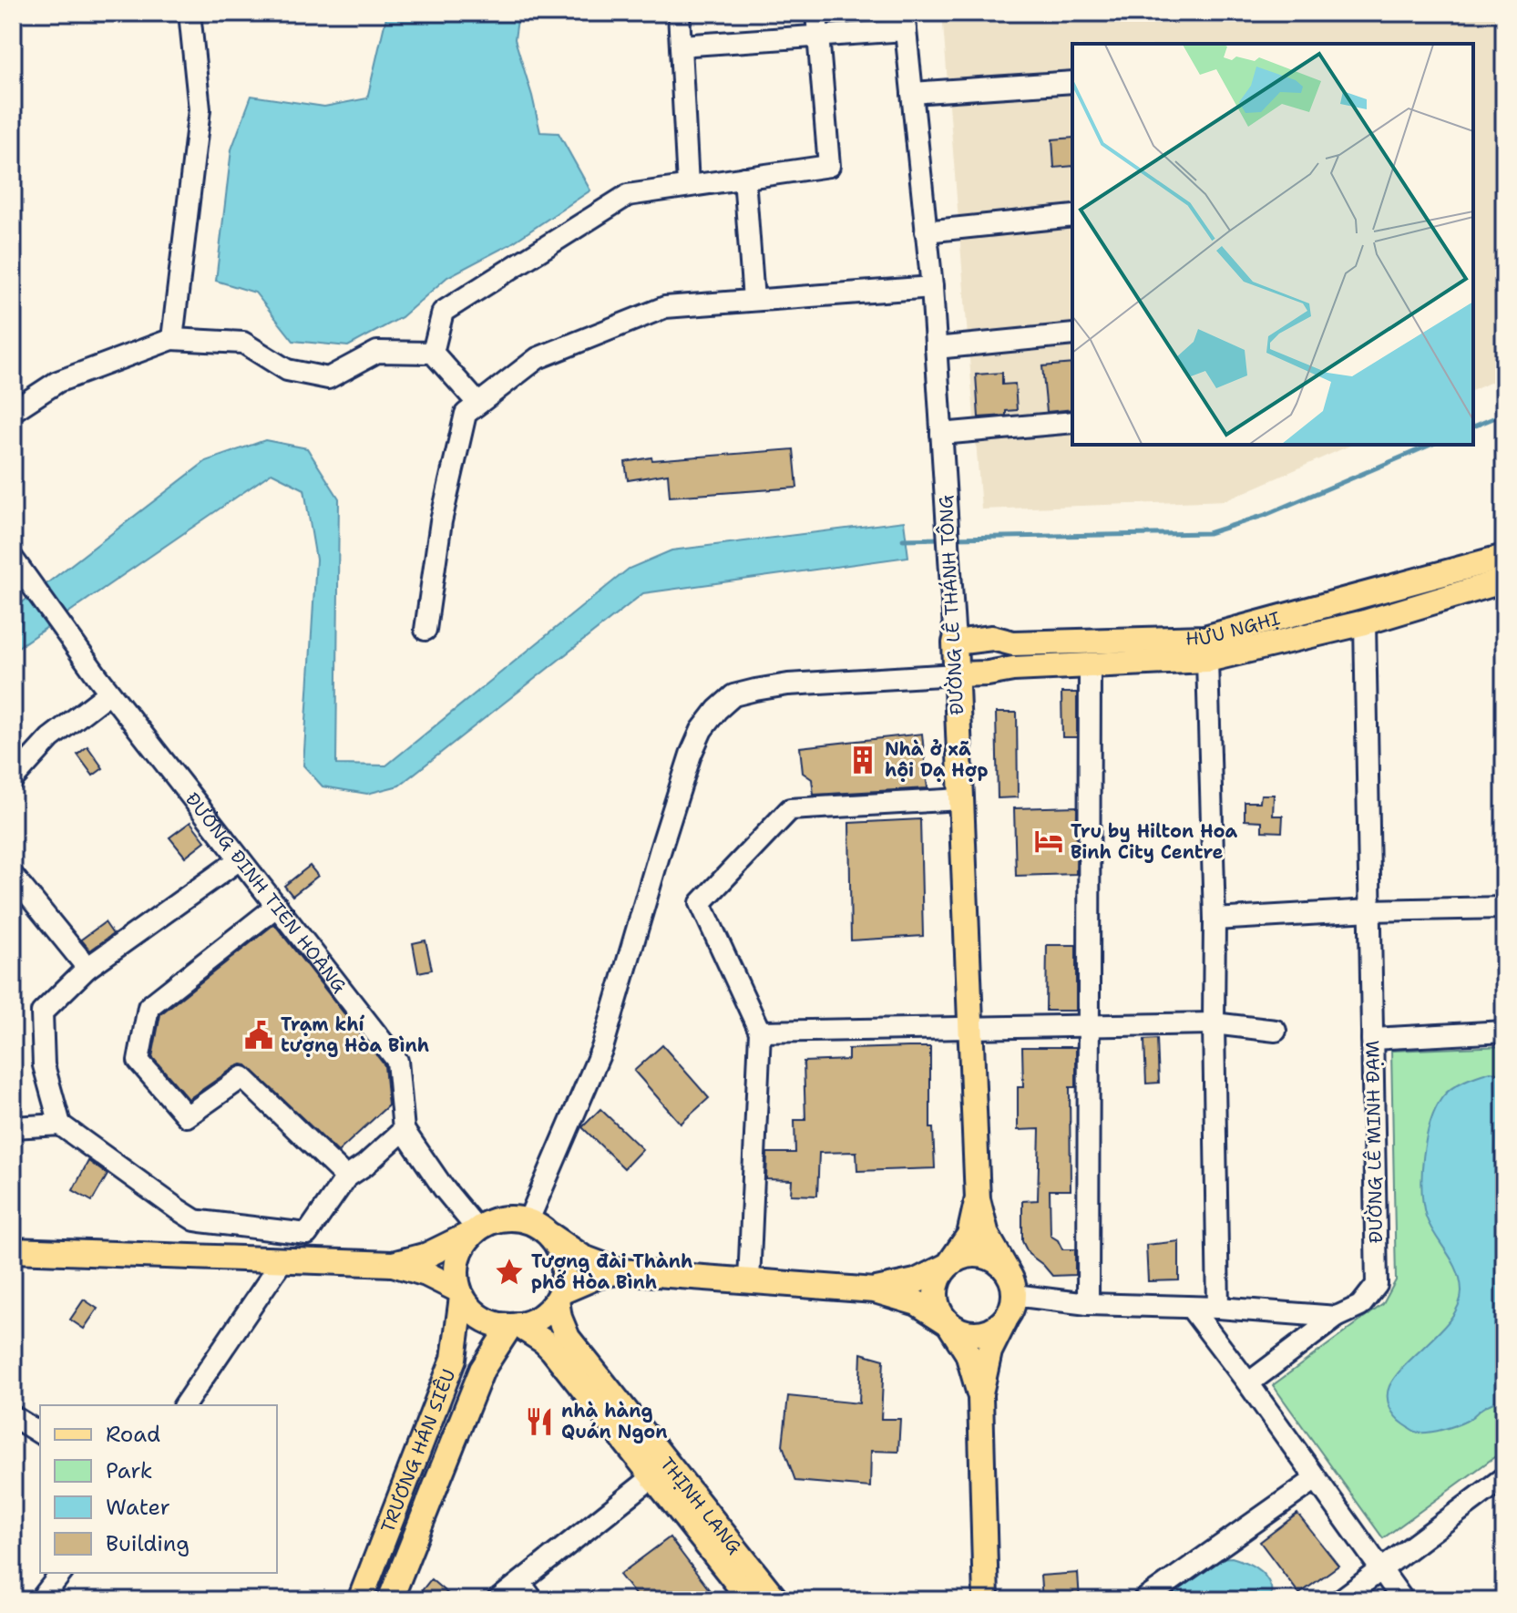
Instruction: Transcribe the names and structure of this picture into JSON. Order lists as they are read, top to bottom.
{
  "streets": {
    "main road": [
      "ĐƯỜNG LÊ THÁNH TÔNG",
      "HỮU NGHỊ",
      "TRƯƠNG HÁN SIÊU",
      "THỊNH LANG"
    ],
    "street": ["ĐƯỜNG ĐINH TIÊN HOÀNG", "ĐƯỜNG LÊ MINH ĐẠM"]
  },
  "crossings": [
    ["ĐƯỜNG LÊ THÁNH TÔNG", "HỮU NGHỊ"],
    ["HỮU NGHỊ", "ĐƯỜNG LÊ MINH ĐẠM"],
    ["ĐƯỜNG ĐINH TIÊN HOÀNG", "TRƯƠNG HÁN SIÊU"],
    ["ĐƯỜNG ĐINH TIÊN HOÀNG", "THỊNH LANG"],
    ["TRƯƠNG HÁN SIÊU", "THỊNH LANG"]
  ],
  "places": {
    "building": ["Nhà ở xã hội Dạ Hợp"],
    "hotel": ["Tru by Hilton Hoa Binh City Centre"],
    "public building": ["Trạm khí tượng Hòa Bình"],
    "place": ["Tượng đài Thành phố Hòa Bình"],
    "restaurant": ["nhà hàng Quán Ngon"]
  },
  "legend": [
    "Road",
    "Park",
    "Water",
    "Building"
  ]
}
